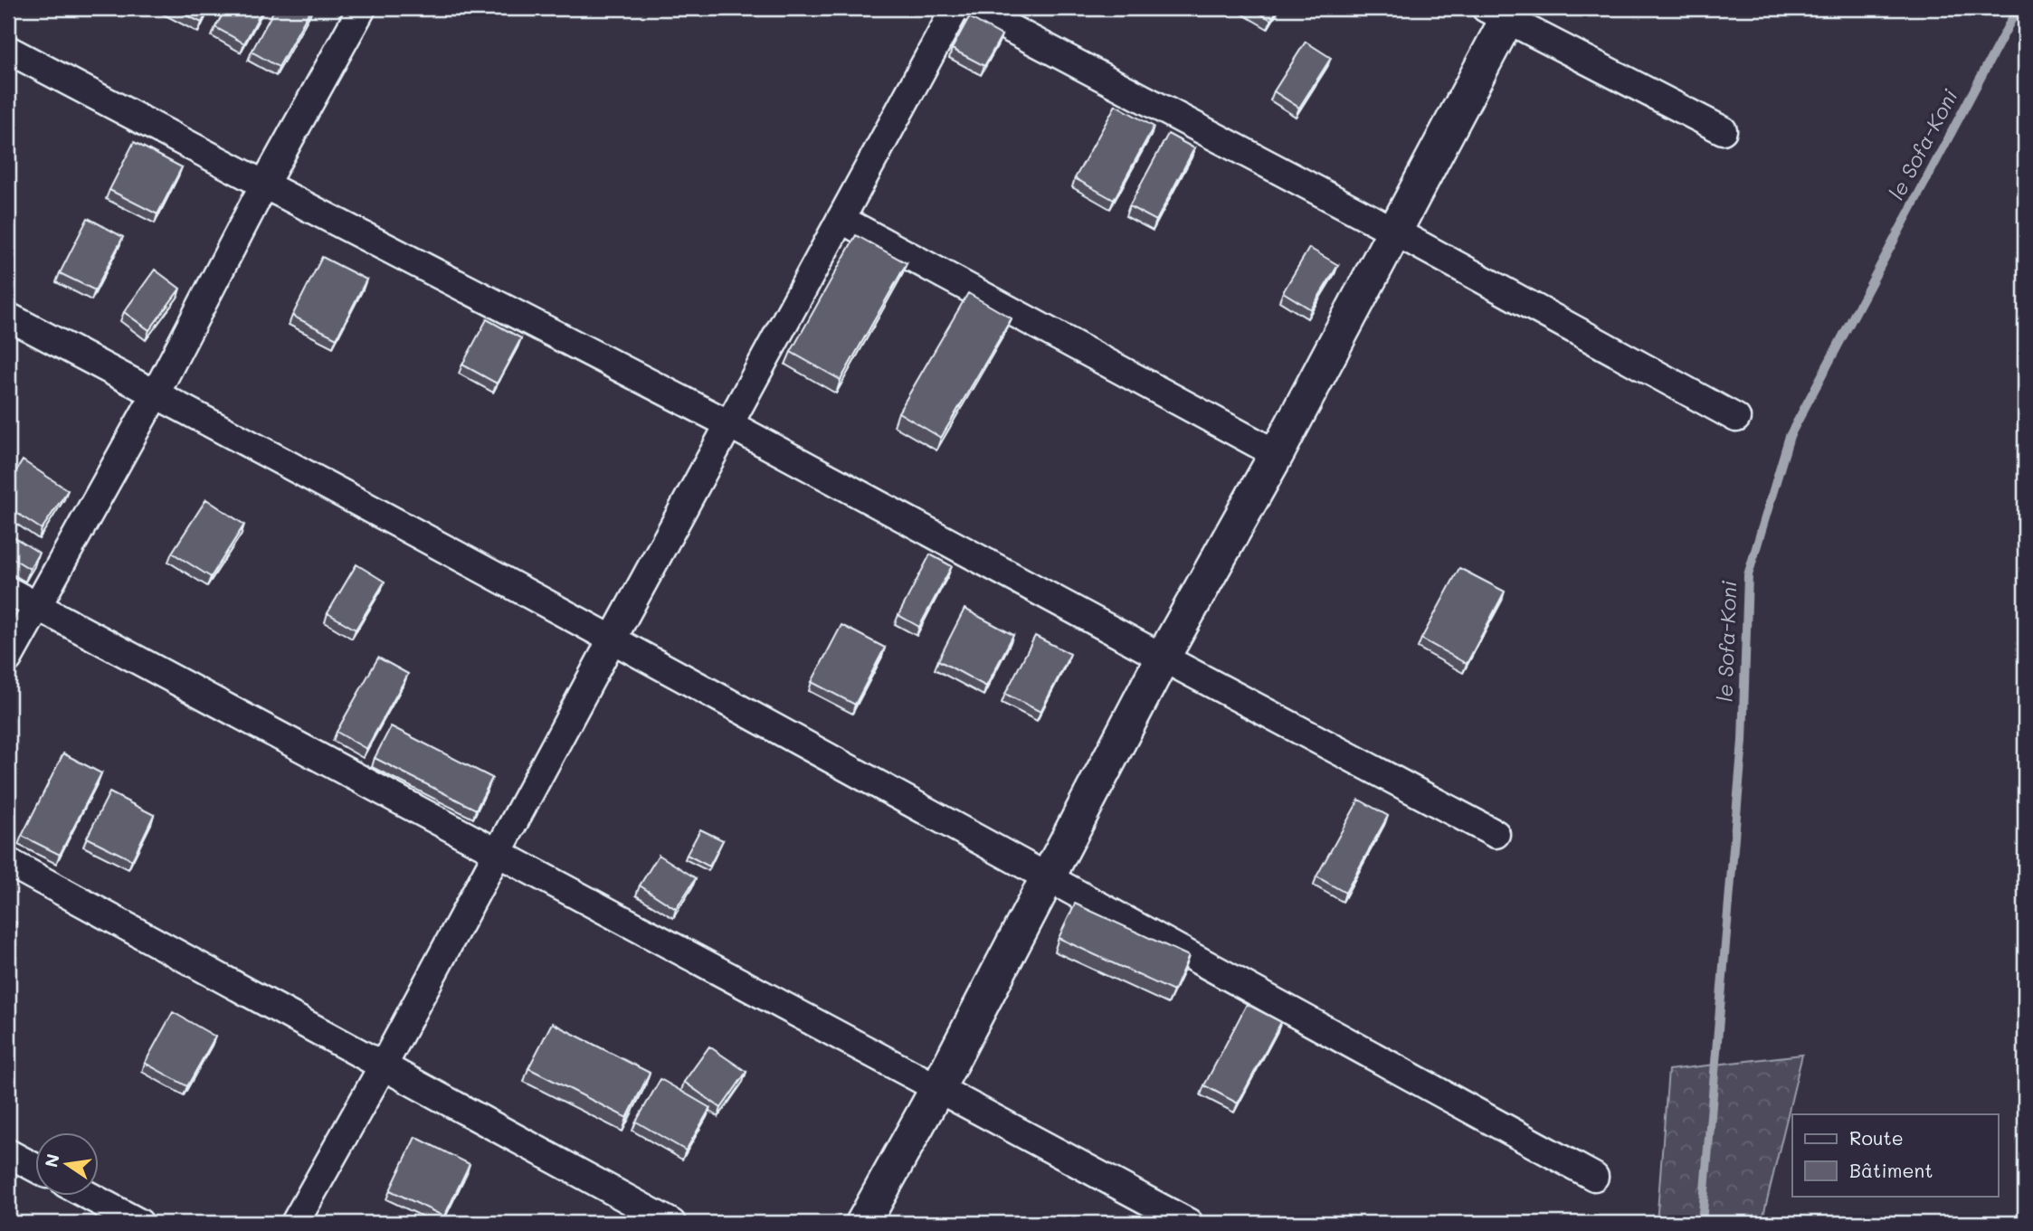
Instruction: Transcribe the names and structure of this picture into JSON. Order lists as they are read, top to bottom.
{
  "water": ["le Sofa-Koni"],
  "legend": ["Route", "Bâtiment"],
  "north": "left"
}
